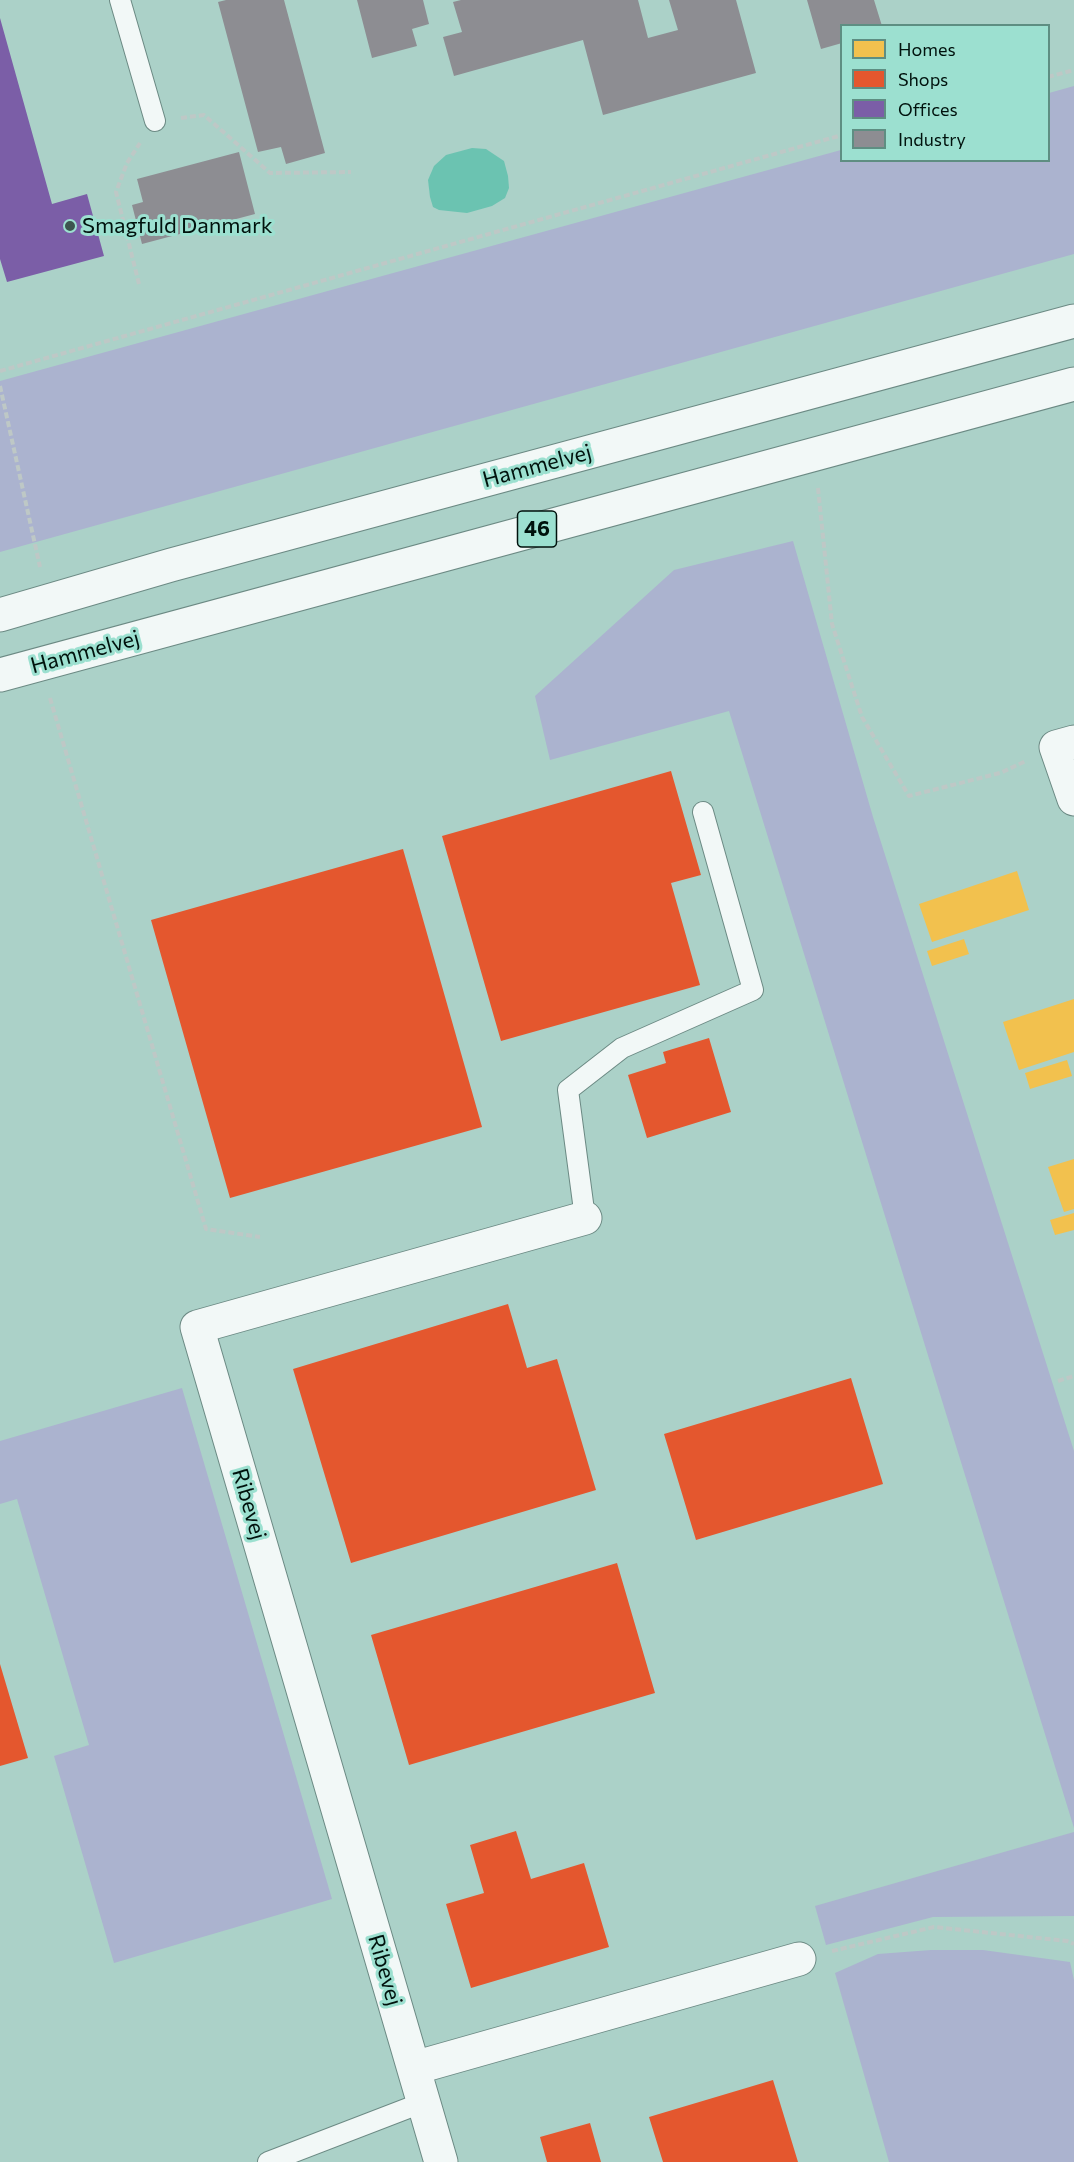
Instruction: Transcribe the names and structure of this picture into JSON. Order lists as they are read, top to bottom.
{
  "streets": {
    "main road": ["Hammelvej", "46", "Ribevej"]
  },
  "places": ["Smagfuld Danmark"],
  "legend": [
    "Homes",
    "Shops",
    "Offices",
    "Industry"
  ]
}
